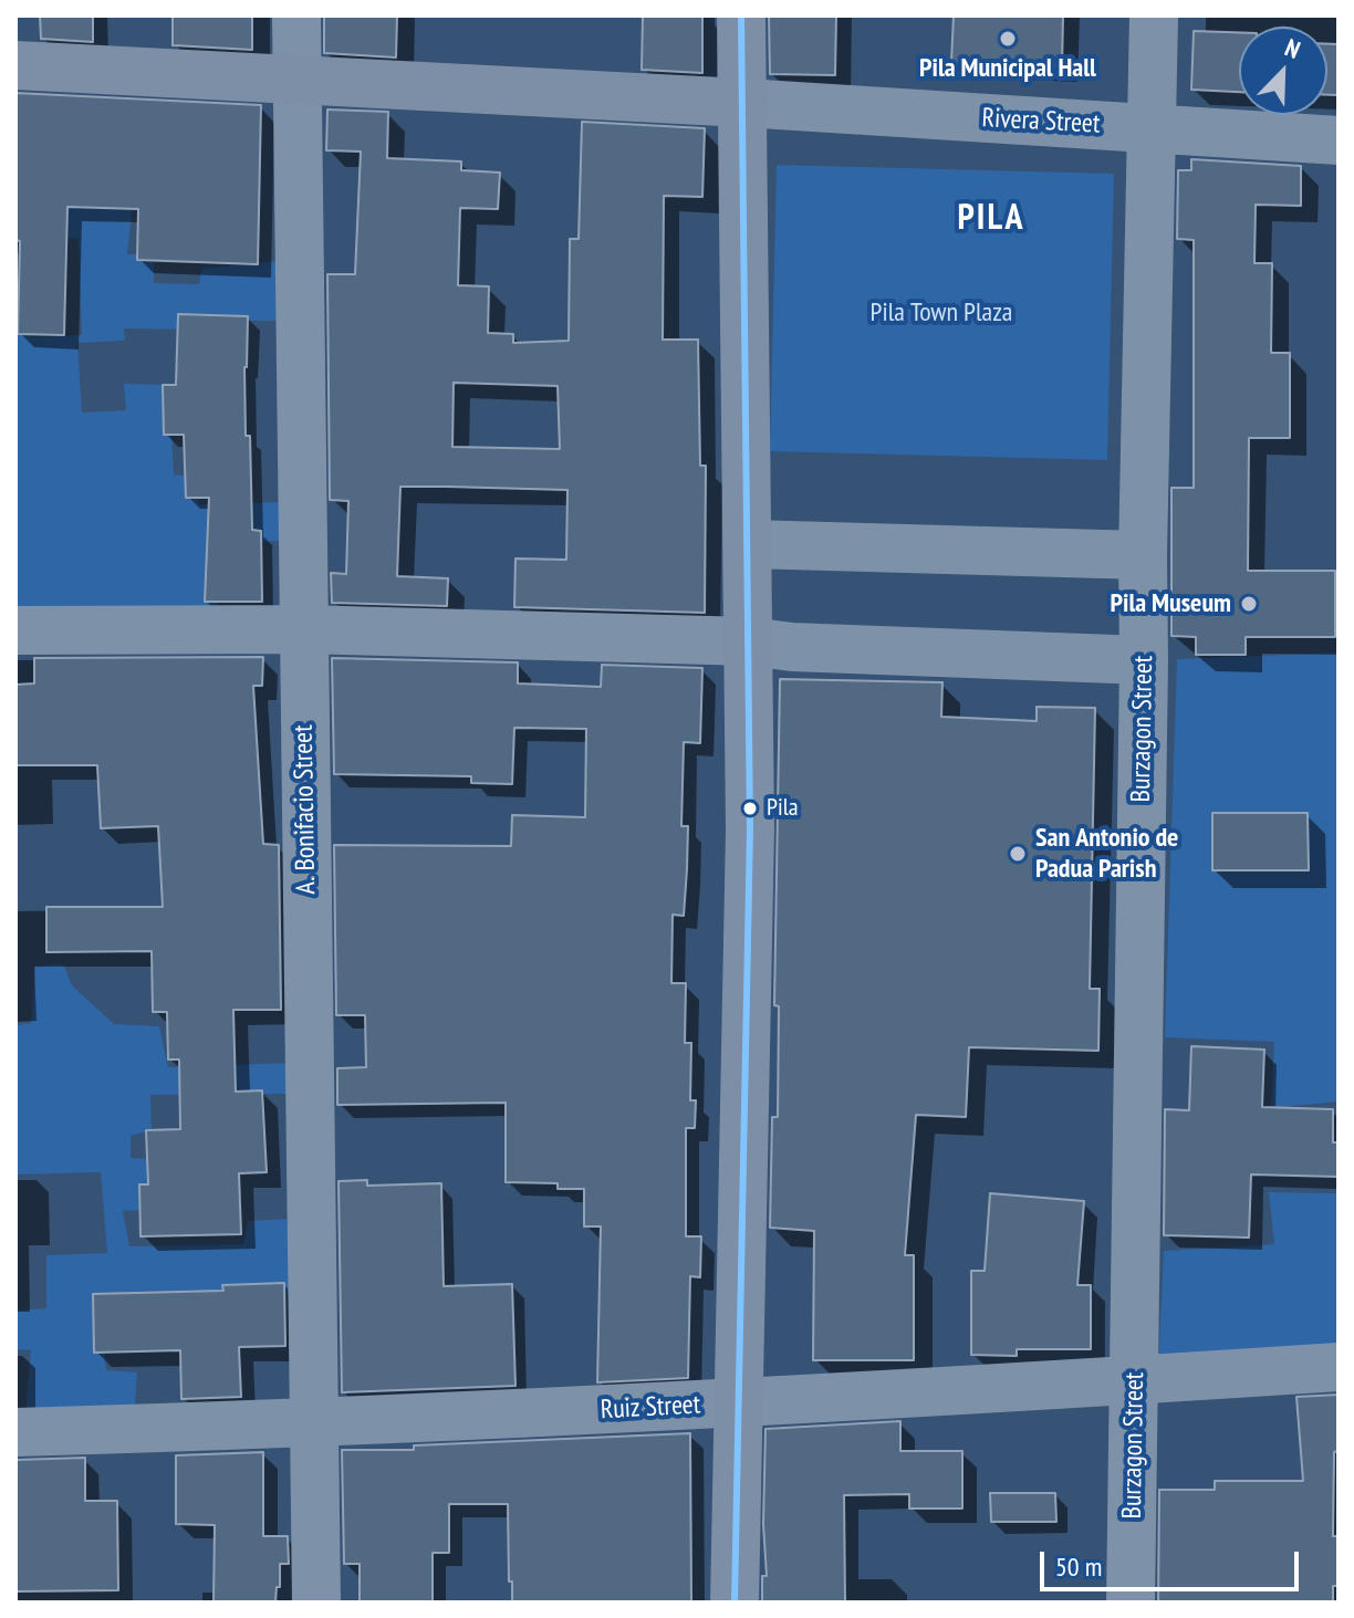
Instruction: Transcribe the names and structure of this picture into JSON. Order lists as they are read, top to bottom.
{
  "streets": {
    "street": [
      "Rivera Street",
      "Burzagon Street",
      "A. Bonifacio Street",
      "Ruiz Street"
    ]
  },
  "crossings": [
    ["Rivera Street", "Burzagon Street"],
    ["Burzagon Street", "Ruiz Street"],
    ["A. Bonifacio Street", "Ruiz Street"]
  ],
  "districts": ["PILA"],
  "parks": ["Pila Town Plaza"],
  "places": [
    "Pila Municipal Hall",
    "Pila Museum",
    "Pila",
    "San Antonio de Padua Parish"
  ],
  "scale_bar": "50 m",
  "north": "top right"
}
